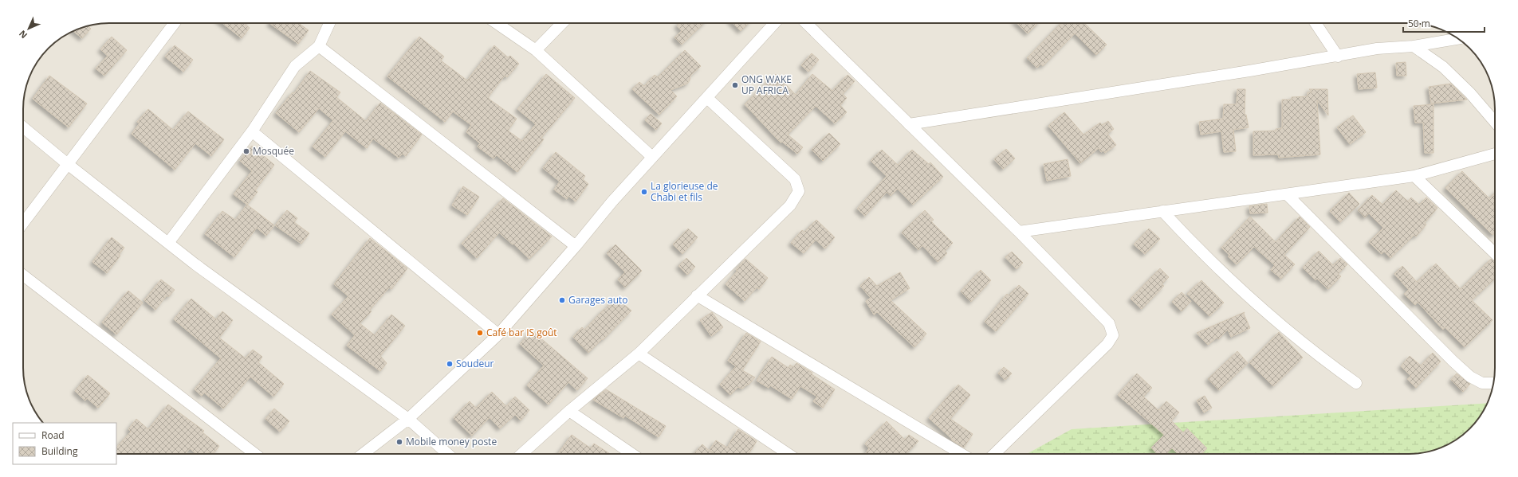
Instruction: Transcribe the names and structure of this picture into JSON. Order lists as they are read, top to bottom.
{
  "places": [
    "ONG WAKE UP AFRICA",
    "Mosquée",
    "La glorieuse de Chabi et fils",
    "Garages auto",
    "Café bar IS goût",
    "Soudeur",
    "Mobile money poste"
  ],
  "legend": ["Road", "Building"],
  "scale_bar": "50 m",
  "north": "bottom left"
}
